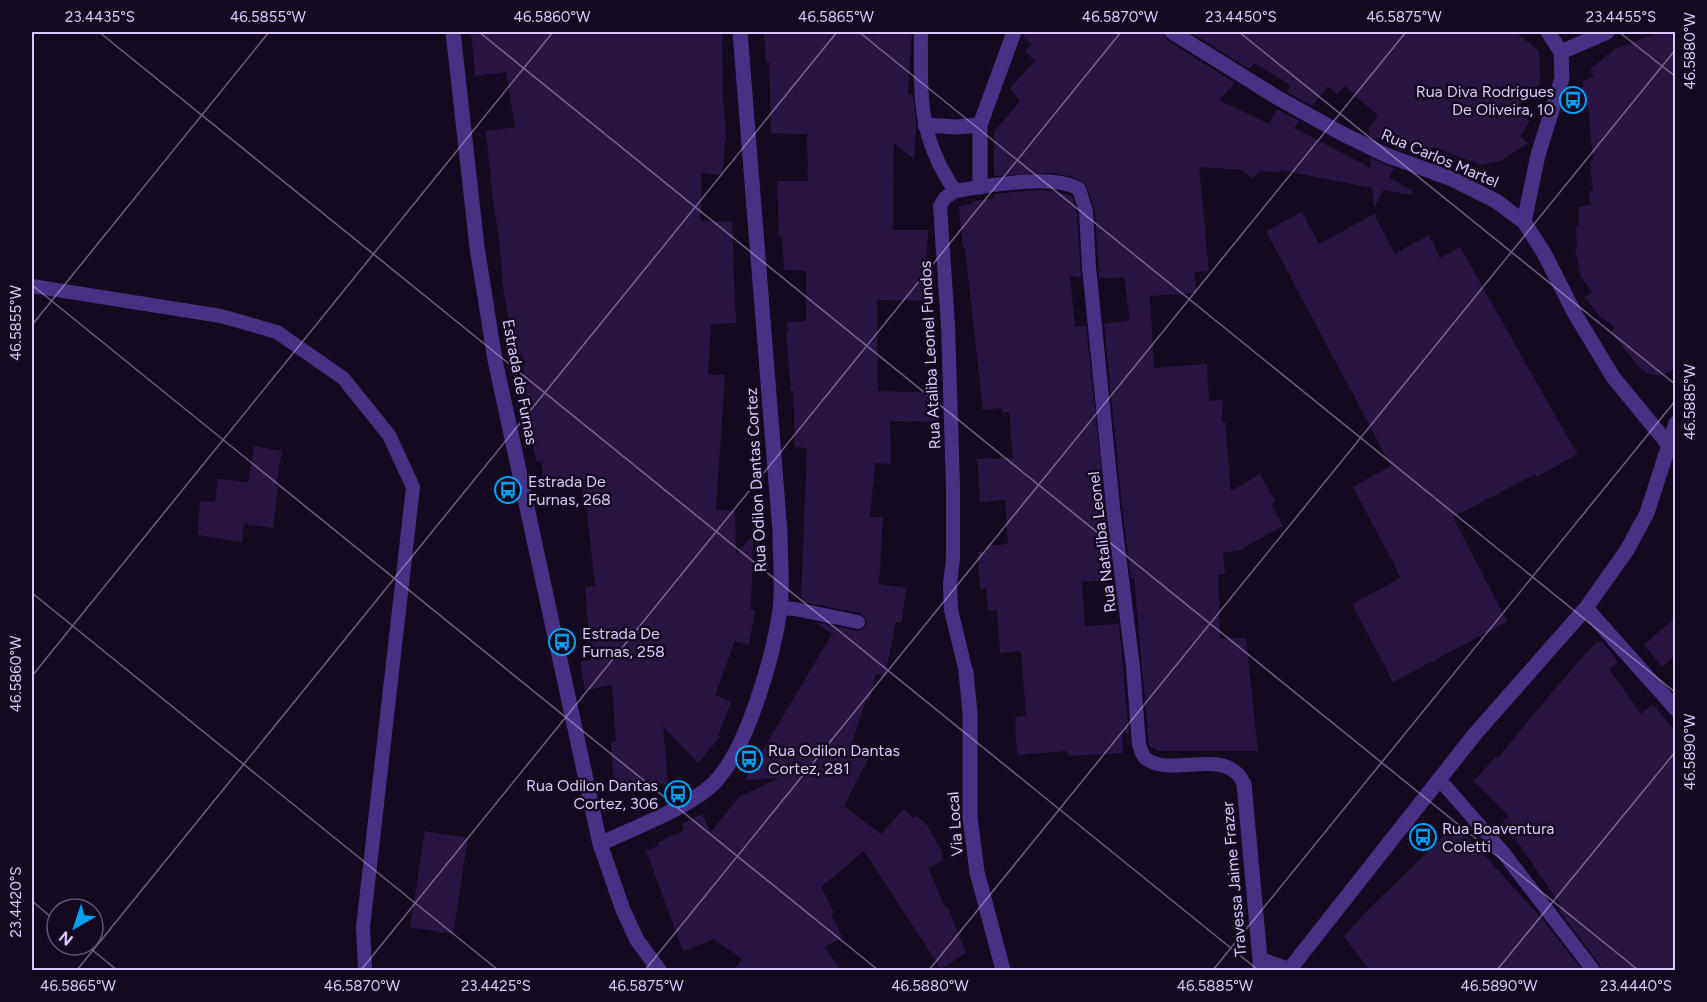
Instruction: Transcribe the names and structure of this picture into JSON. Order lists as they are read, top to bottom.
{
  "streets": {
    "street": [
      "Rua Carlos Martel",
      "Estrada de Furnas",
      "Rua Odilon Dantas Cortez",
      "Via Local",
      "Travessa Jaime Frazer"
    ],
    "lane": ["Rua Ataliba Leonel Fundos", "Rua Nataliba Leonel"]
  },
  "crossings": [
    ["Rua Ataliba Leonel Fundos", "Via Local"],
    ["Estrada de Furnas", "Rua Odilon Dantas Cortez"],
    ["Rua Nataliba Leonel", "Travessa Jaime Frazer"]
  ],
  "places": {
    "bus stop": [
      "Rua Diva Rodrigues De Oliveira, 10",
      "Estrada De Furnas, 268",
      "Estrada De Furnas, 258",
      "Rua Odilon Dantas Cortez, 281",
      "Rua Odilon Dantas Cortez, 306",
      "Rua Boaventura Coletti"
    ]
  },
  "north": "bottom left",
  "coordinates": [
    "23.4435°S",
    "46.5855°W",
    "46.5860°W",
    "46.5865°W",
    "46.5870°W",
    "23.4450°S",
    "46.5875°W",
    "23.4455°S",
    "46.5880°W",
    "46.5885°W",
    "46.5890°W",
    "23.4420°S",
    "23.4425°S",
    "23.4440°S"
  ]
}
